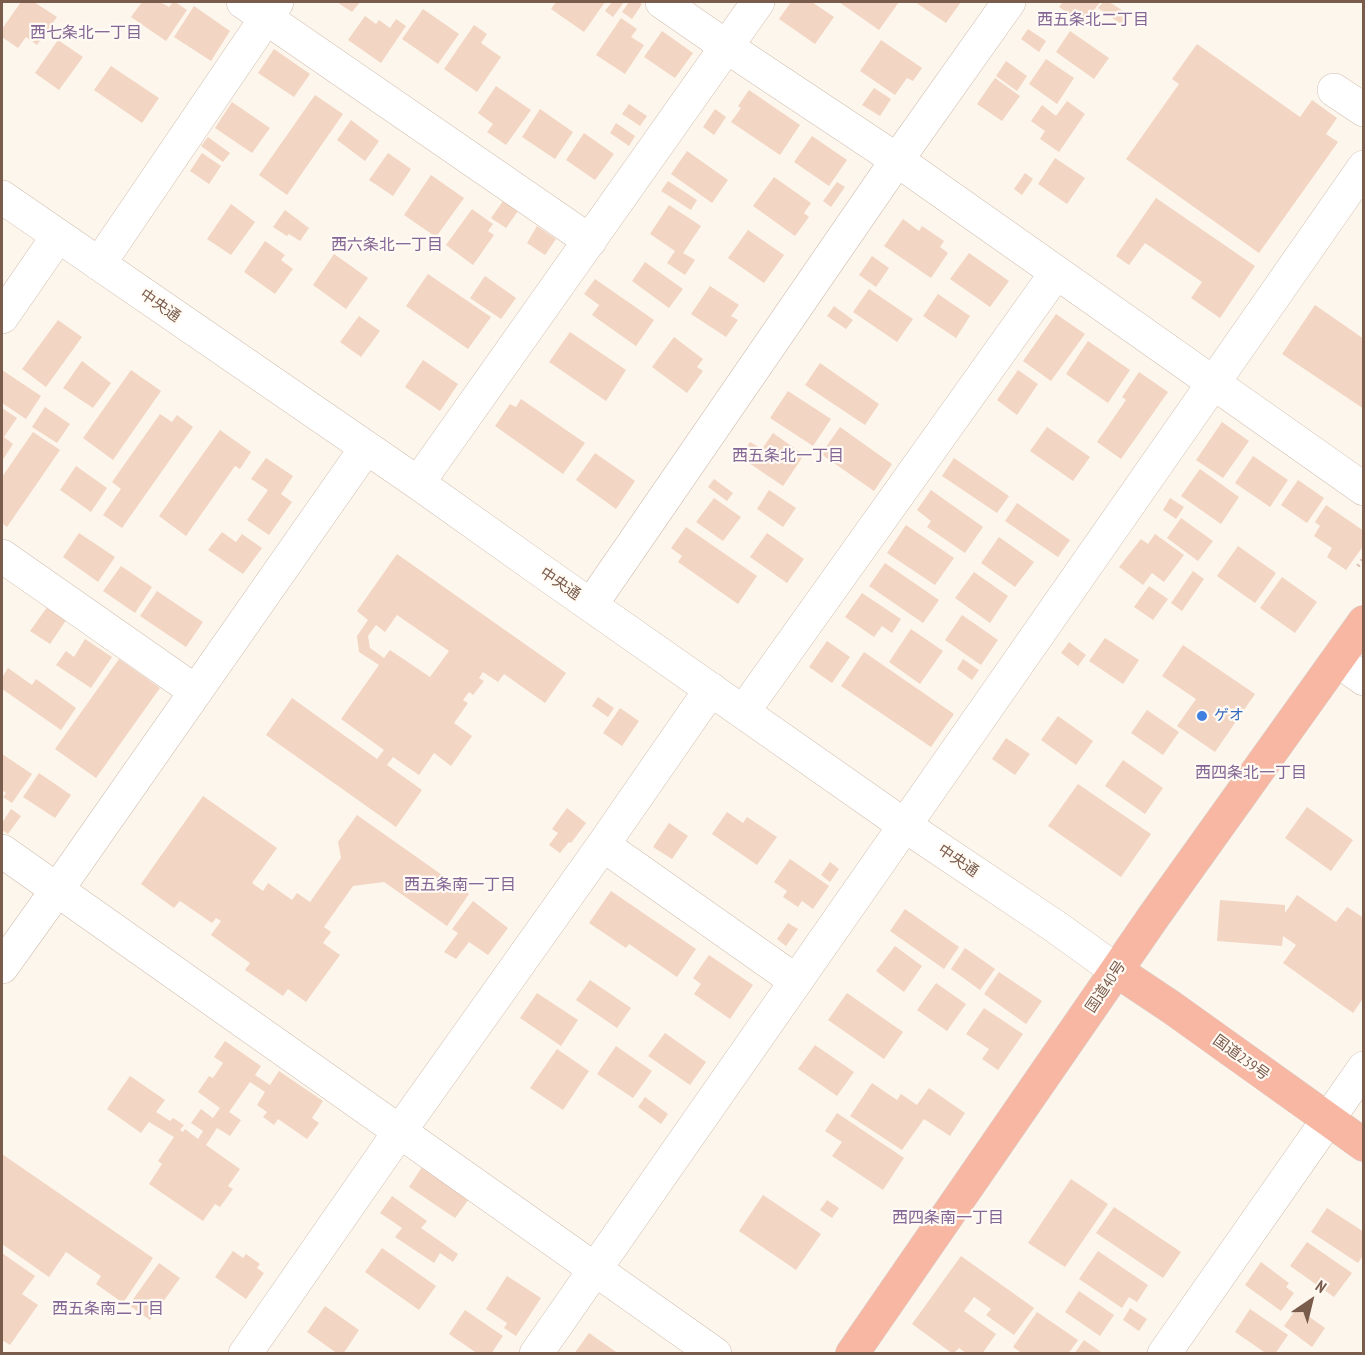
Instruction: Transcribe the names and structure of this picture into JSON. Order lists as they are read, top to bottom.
{
  "streets": {
    "highway": ["国道40号", "国道239号"],
    "street": ["中央通"]
  },
  "crossings": [
    ["中央通", "国道40号"],
    ["中央通", "国道239号"],
    ["国道40号", "国道239号"]
  ],
  "districts": [
    "西五条北二丁目",
    "西七条北一丁目",
    "西六条北一丁目",
    "西五条北一丁目",
    "西四条北一丁目",
    "西五条南一丁目",
    "西四条南一丁目",
    "西五条南二丁目"
  ],
  "places": ["ゲオ"],
  "north": "top right"
}
